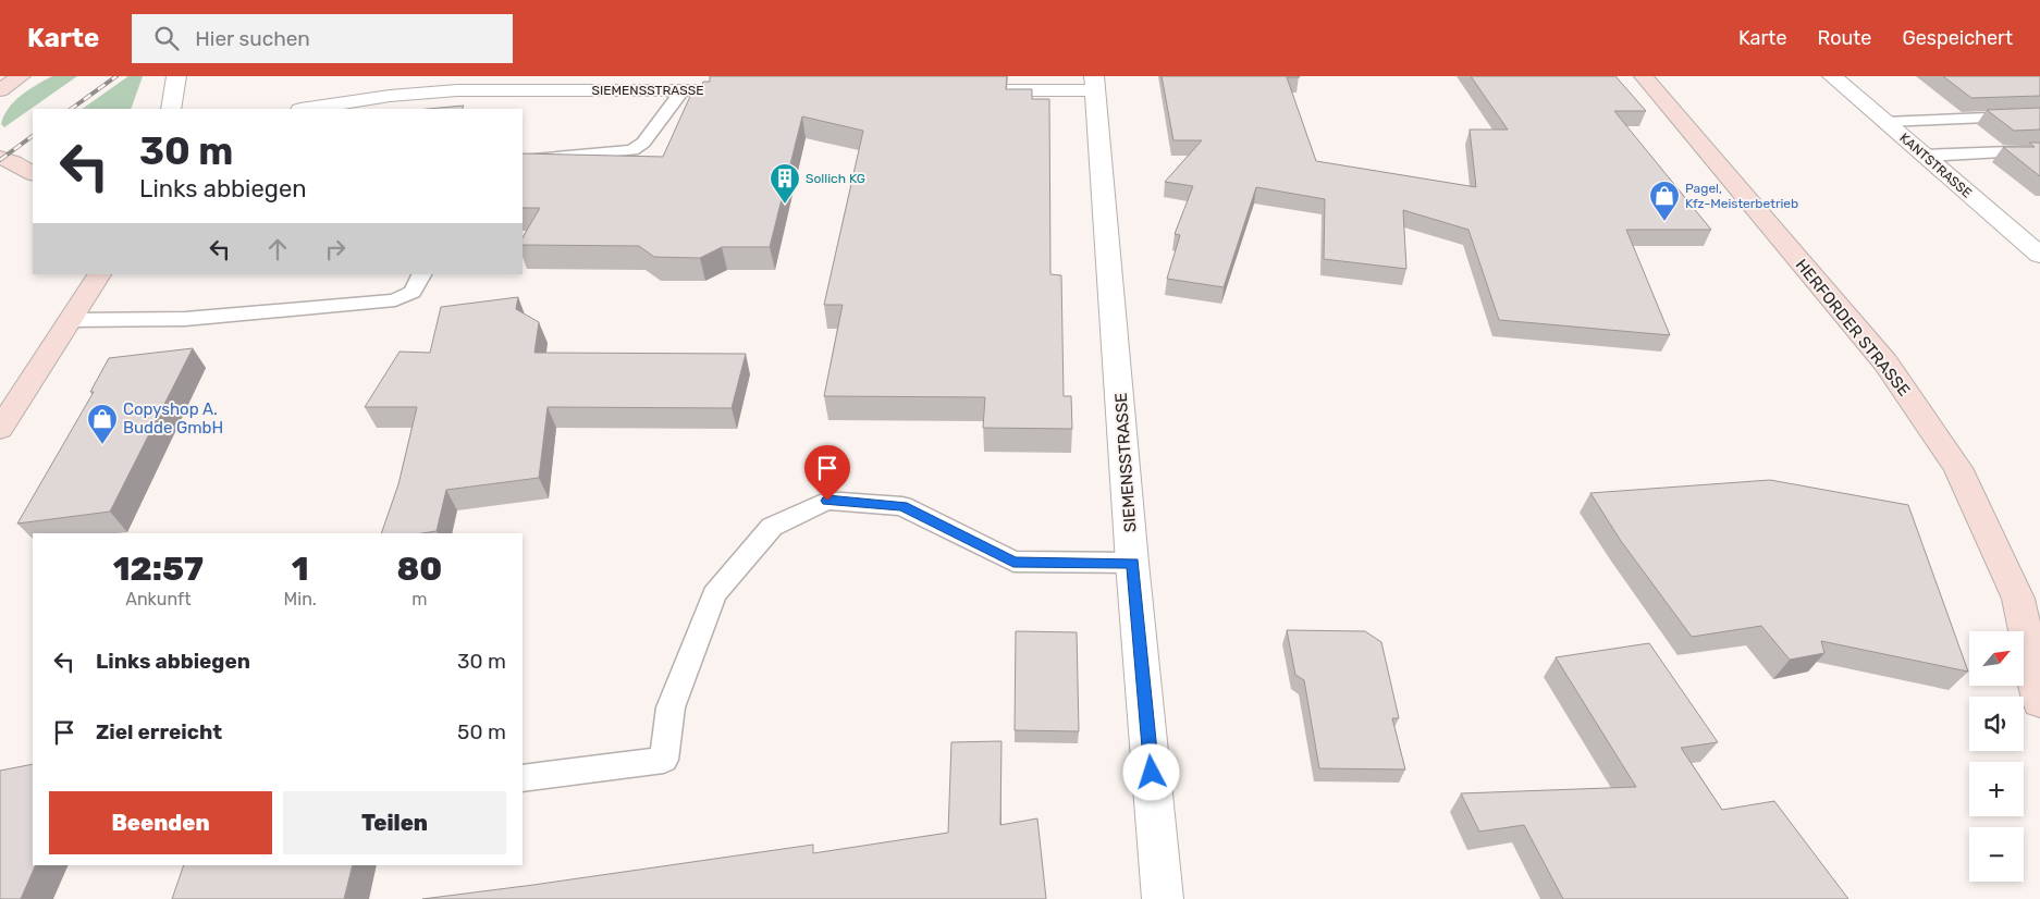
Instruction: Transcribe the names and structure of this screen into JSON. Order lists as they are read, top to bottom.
{
  "streets": {
    "main road": ["HERFORDER STRASSE"],
    "street": ["SIEMENSSTRASSE", "KANTSTRASSE"]
  },
  "places": {
    "building": ["Sollich KG"],
    "shop": ["Pagel, Kfz-Meisterbetrieb", "Copyshop A. Budde GmbH"]
  },
  "north": "top right",
  "page": {
    "header": "Karte",
    "search": "Hier suchen",
    "nav": ["Karte", "Route", "Gespeichert"],
    "turn": ["30 m", "Links abbiegen"],
    "eta": [
      "12:57",
      "Ankunft",
      "1",
      "Min.",
      "80",
      "m"
    ],
    "list": [
      {
        "name": "Links abbiegen",
        "value": "30 m"
      },
      {
        "name": "Ziel erreicht",
        "value": "50 m"
      }
    ],
    "map_buttons": ["+", "−"],
    "buttons": ["Beenden", "Teilen"]
  }
}
